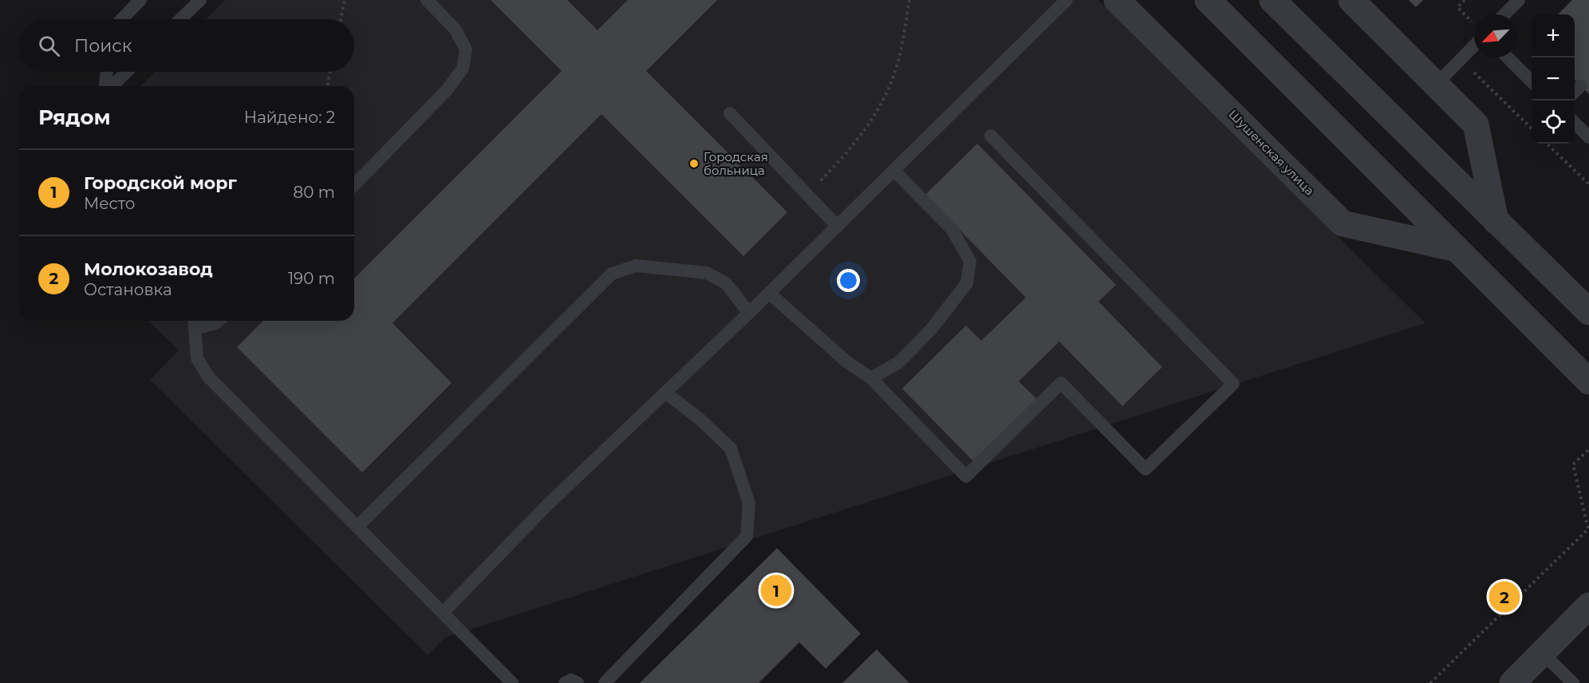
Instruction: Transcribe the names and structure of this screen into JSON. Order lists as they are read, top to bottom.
{
  "streets": {
    "street": ["Шушенская улица"]
  },
  "places": ["Городская больница"],
  "north": "bottom left",
  "page": {
    "map_buttons": ["+", "−"],
    "search": "Поиск",
    "heading": ["Рядом", "Найдено: 2"],
    "list": [
      {
        "mark": "1",
        "name": "Городской морг",
        "note": "Место",
        "value": "80 m"
      },
      {
        "mark": "2",
        "name": "Молокозавод",
        "note": "Остановка",
        "value": "190 m"
      }
    ],
    "pins": ["1", "2"]
  }
}
